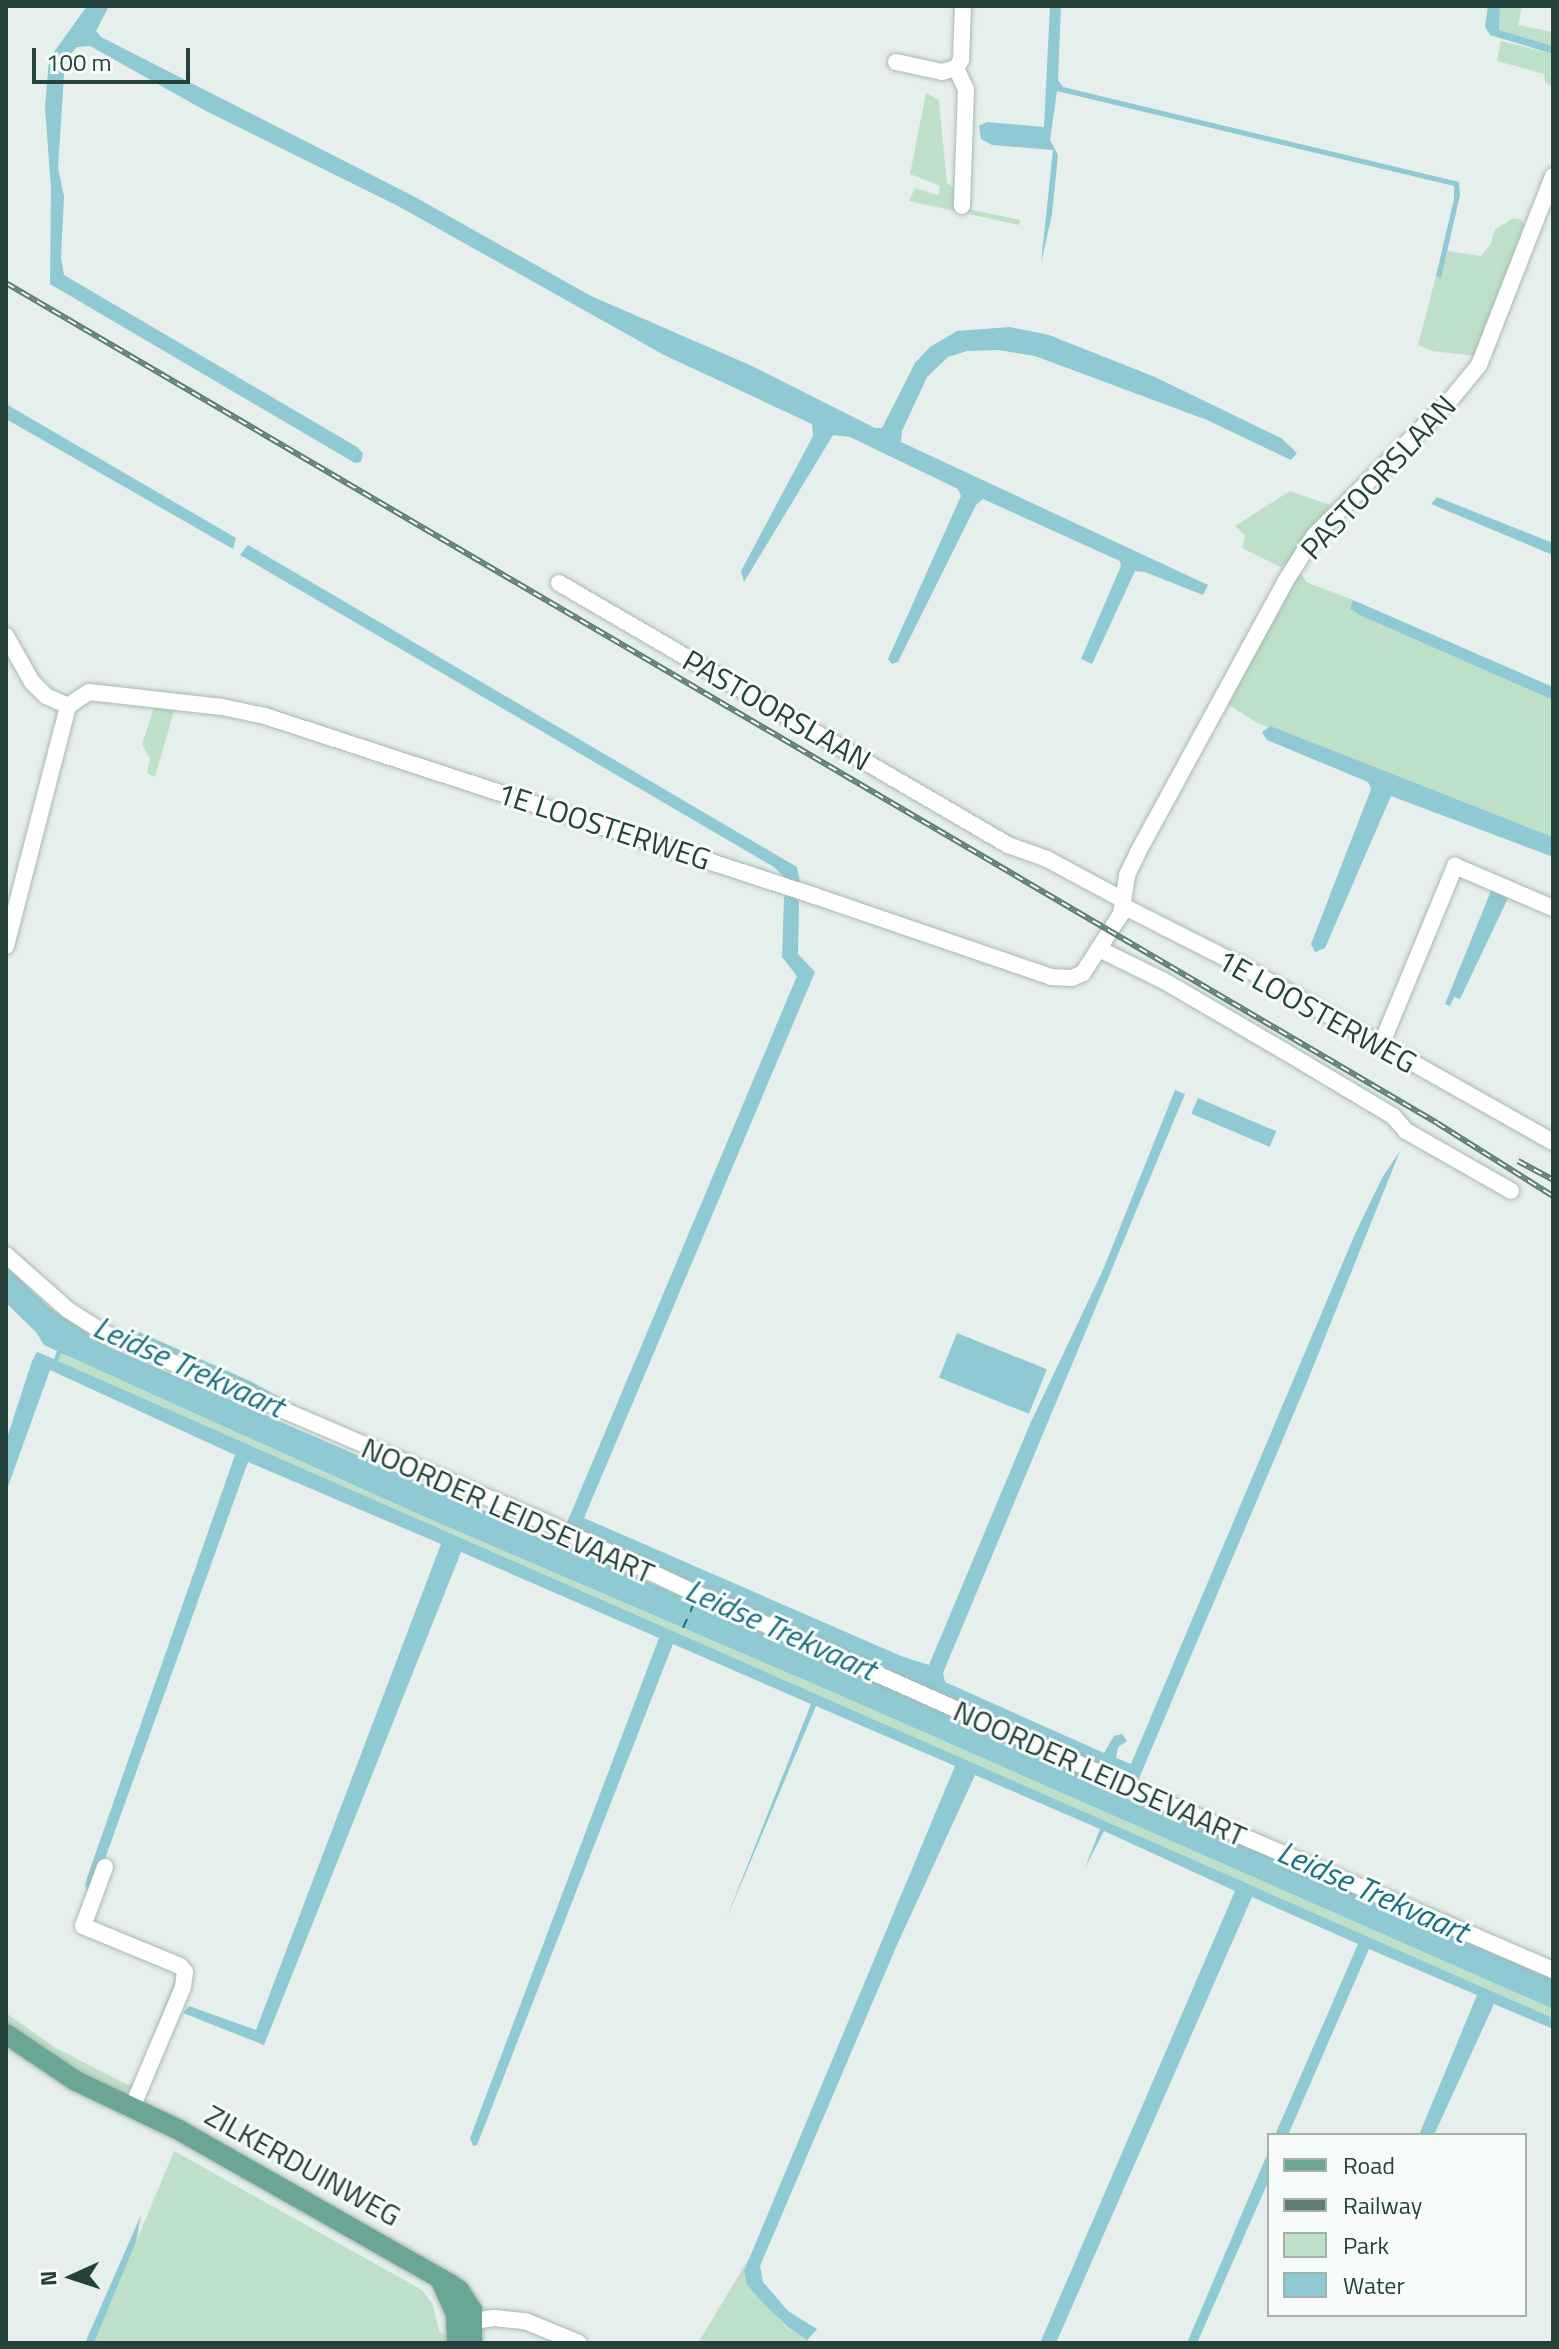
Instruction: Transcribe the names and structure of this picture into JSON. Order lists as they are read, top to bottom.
{
  "streets": {
    "main road": ["ZILKERDUINWEG"],
    "street": ["PASTOORSLAAN", "1E LOOSTERWEG", "NOORDER LEIDSEVAART"]
  },
  "crossings": [
    ["PASTOORSLAAN", "1E LOOSTERWEG"]
  ],
  "water": ["Leidse Trekvaart"],
  "legend": [
    "Road",
    "Railway",
    "Park",
    "Water"
  ],
  "scale_bar": "100 m",
  "north": "left"
}
